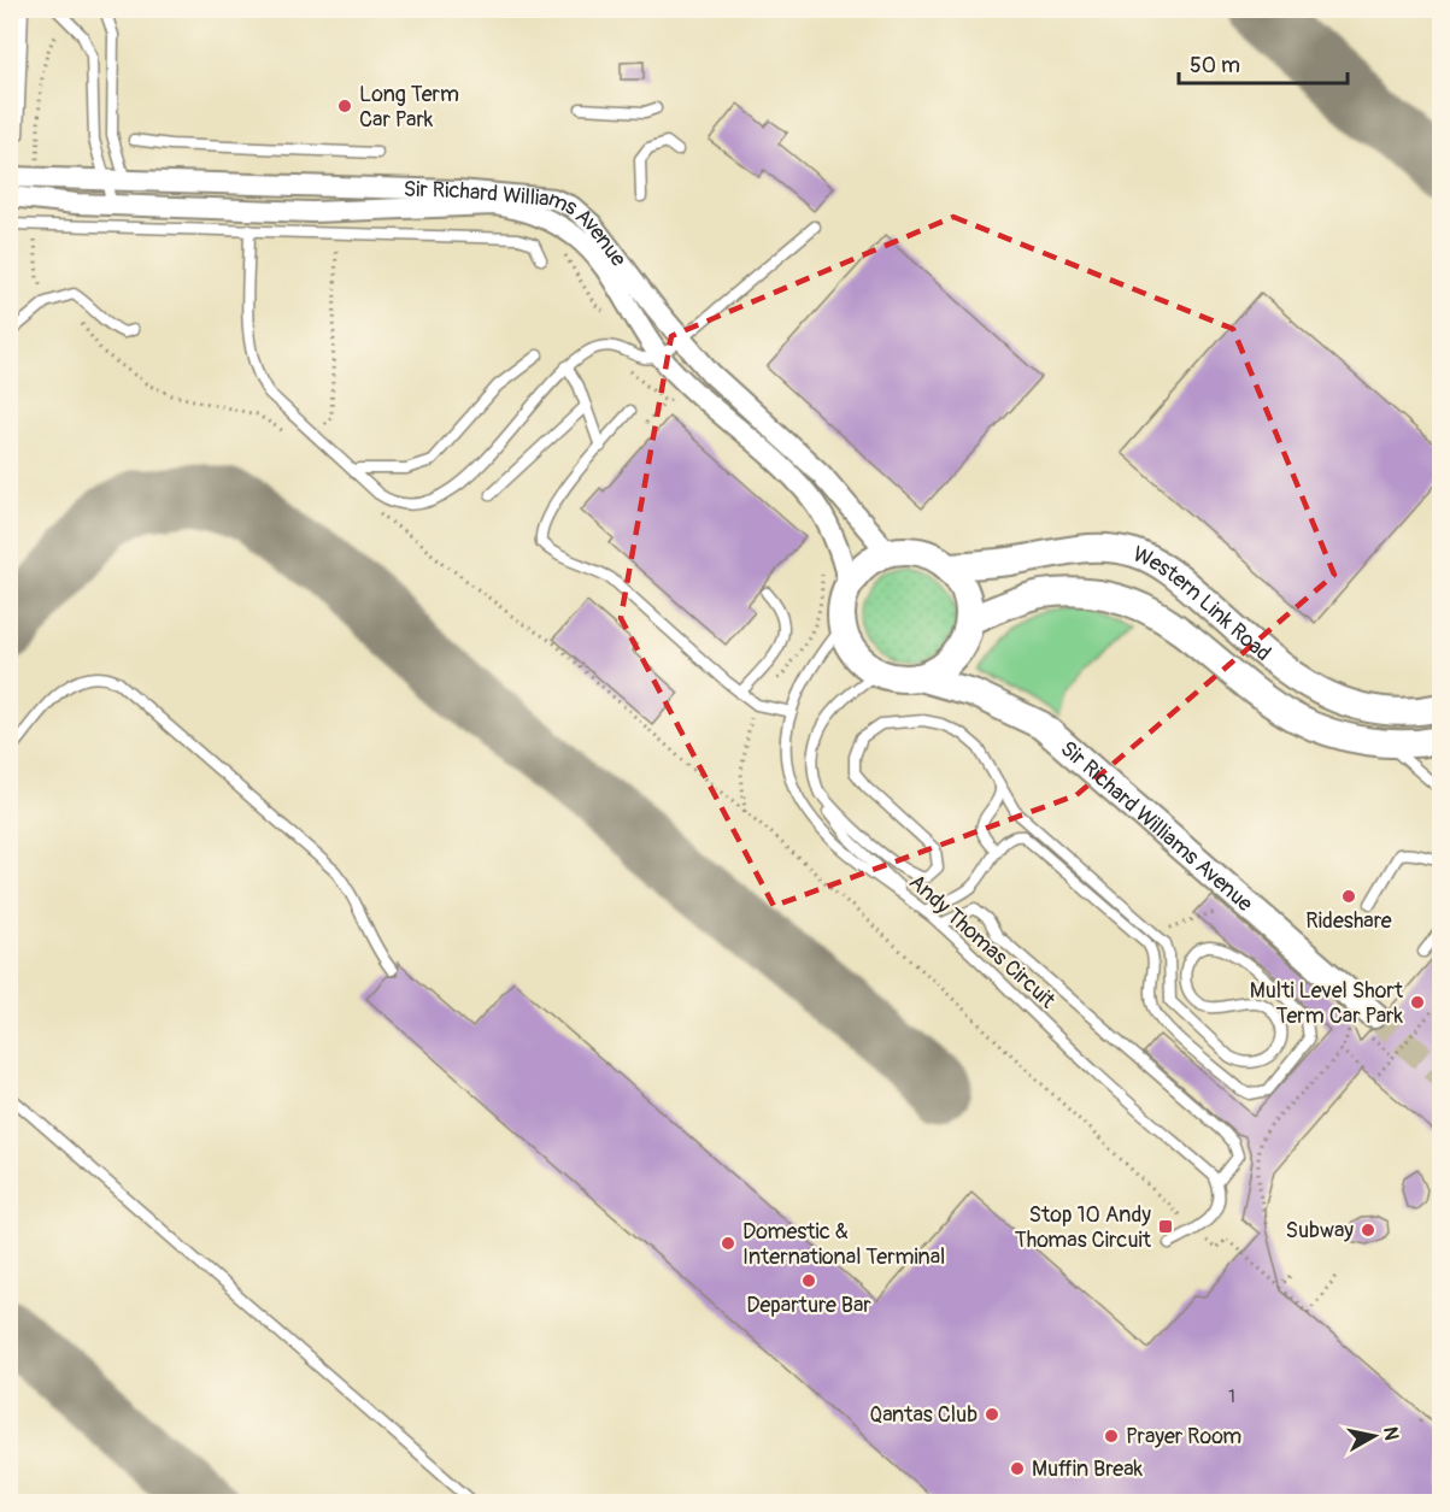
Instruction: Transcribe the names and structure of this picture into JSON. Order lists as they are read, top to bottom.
{
  "streets": {
    "street": ["Sir Richard Williams Avenue", "Western Link Road"],
    "lane": ["Andy Thomas Circuit"]
  },
  "crossings": [
    ["Sir Richard Williams Avenue", "Western Link Road"],
    ["Sir Richard Williams Avenue", "Andy Thomas Circuit"],
    ["Western Link Road", "Andy Thomas Circuit"]
  ],
  "places": {
    "other": [
      "Long Term Car Park",
      "Rideshare",
      "Multi Level Short Term Car Park",
      "Subway",
      "Domestic & International Terminal",
      "Departure Bar",
      "Qantas Club",
      "Prayer Room",
      "Muffin Break"
    ],
    "transit": ["Stop 10 Andy Thomas Circuit"]
  },
  "house_numbers": ["1"],
  "scale_bar": "50 m",
  "north": "right"
}
